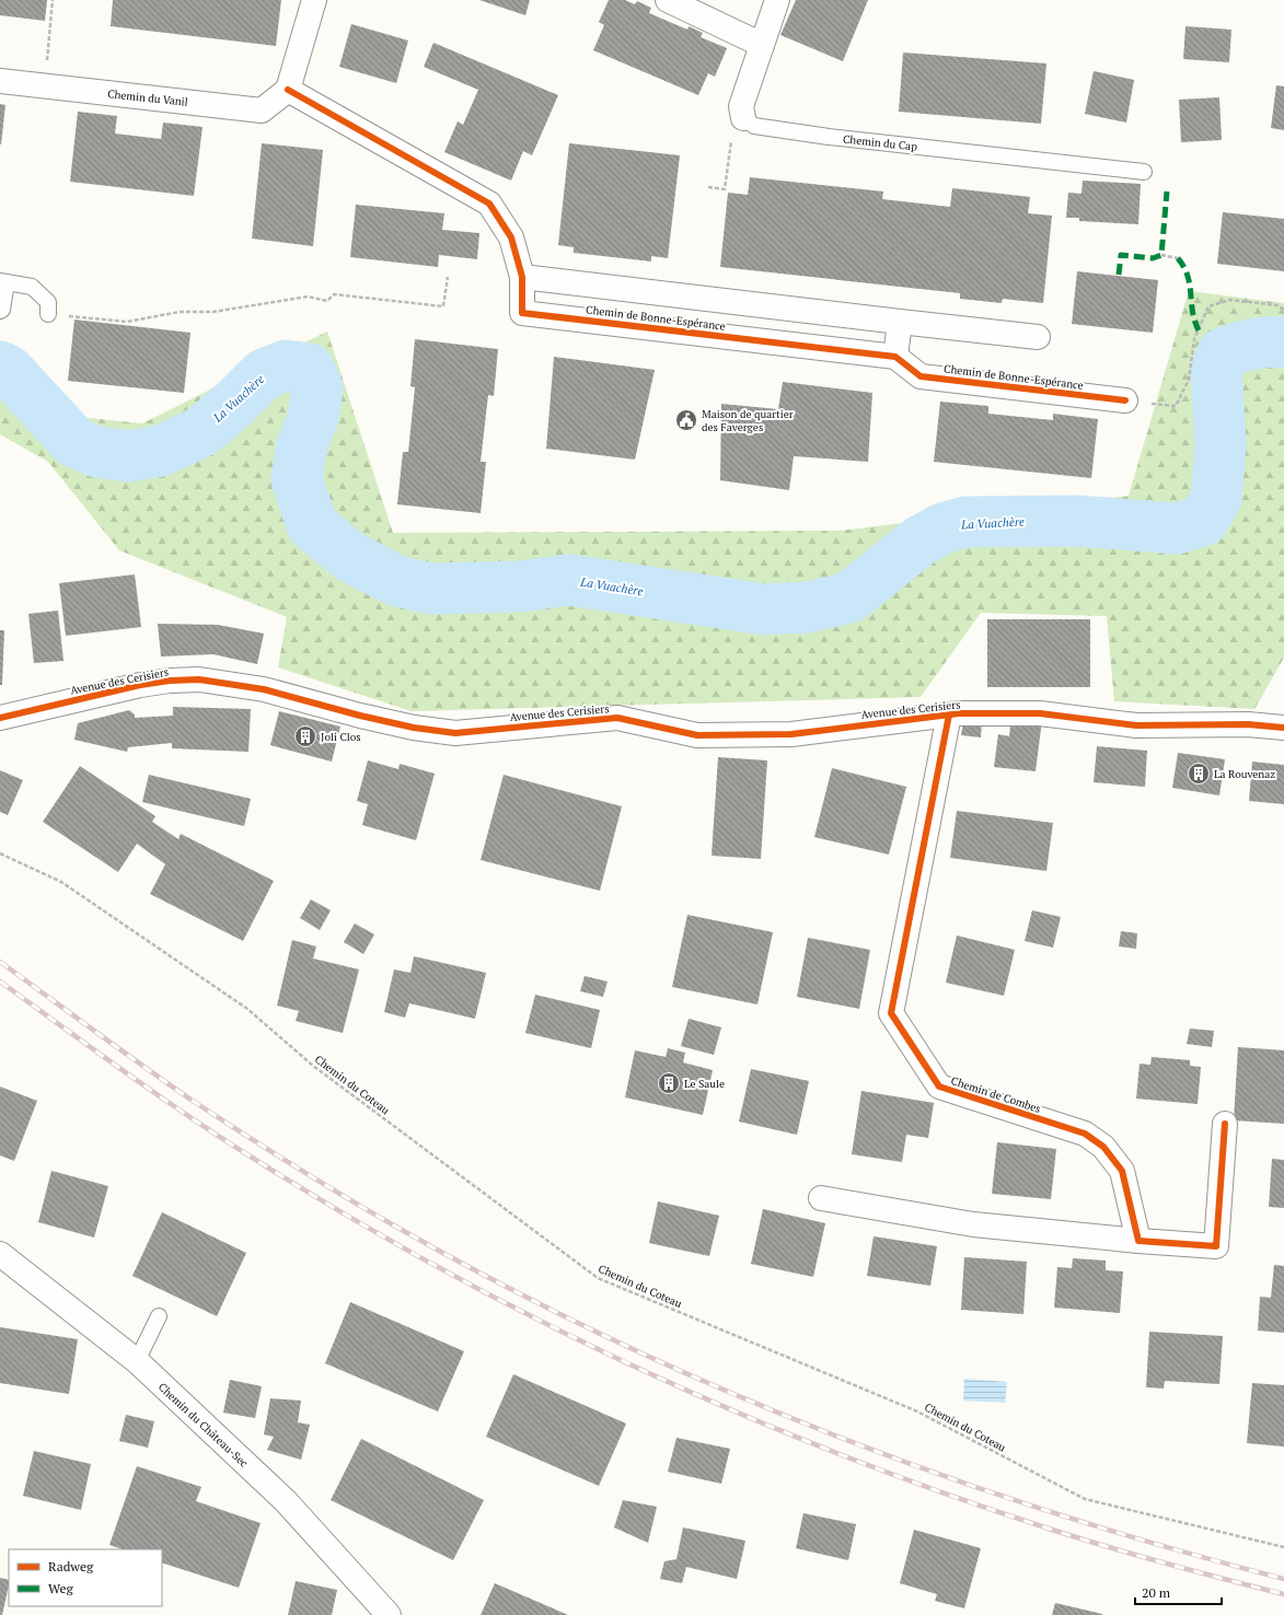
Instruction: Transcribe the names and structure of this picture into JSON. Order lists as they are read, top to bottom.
{
  "streets": {
    "street": [
      "Chemin du Vanil",
      "Chemin de Bonne-Espérance",
      "Avenue des Cerisiers",
      "Chemin de Combes",
      "Chemin du Château-Sec"
    ],
    "lane": ["Chemin du Cap"],
    "path": ["Chemin du Coteau"]
  },
  "crossings": [
    ["Chemin du Vanil", "Chemin de Bonne-Espérance"],
    ["Avenue des Cerisiers", "Chemin de Combes"]
  ],
  "water": ["La Vuachère"],
  "places": {
    "public building": ["Maison de quartier des Faverges"],
    "building": ["Joli Clos", "La Rouvenaz", "Le Saule"]
  },
  "legend": ["Radweg", "Weg"],
  "scale_bar": "20 m"
}
